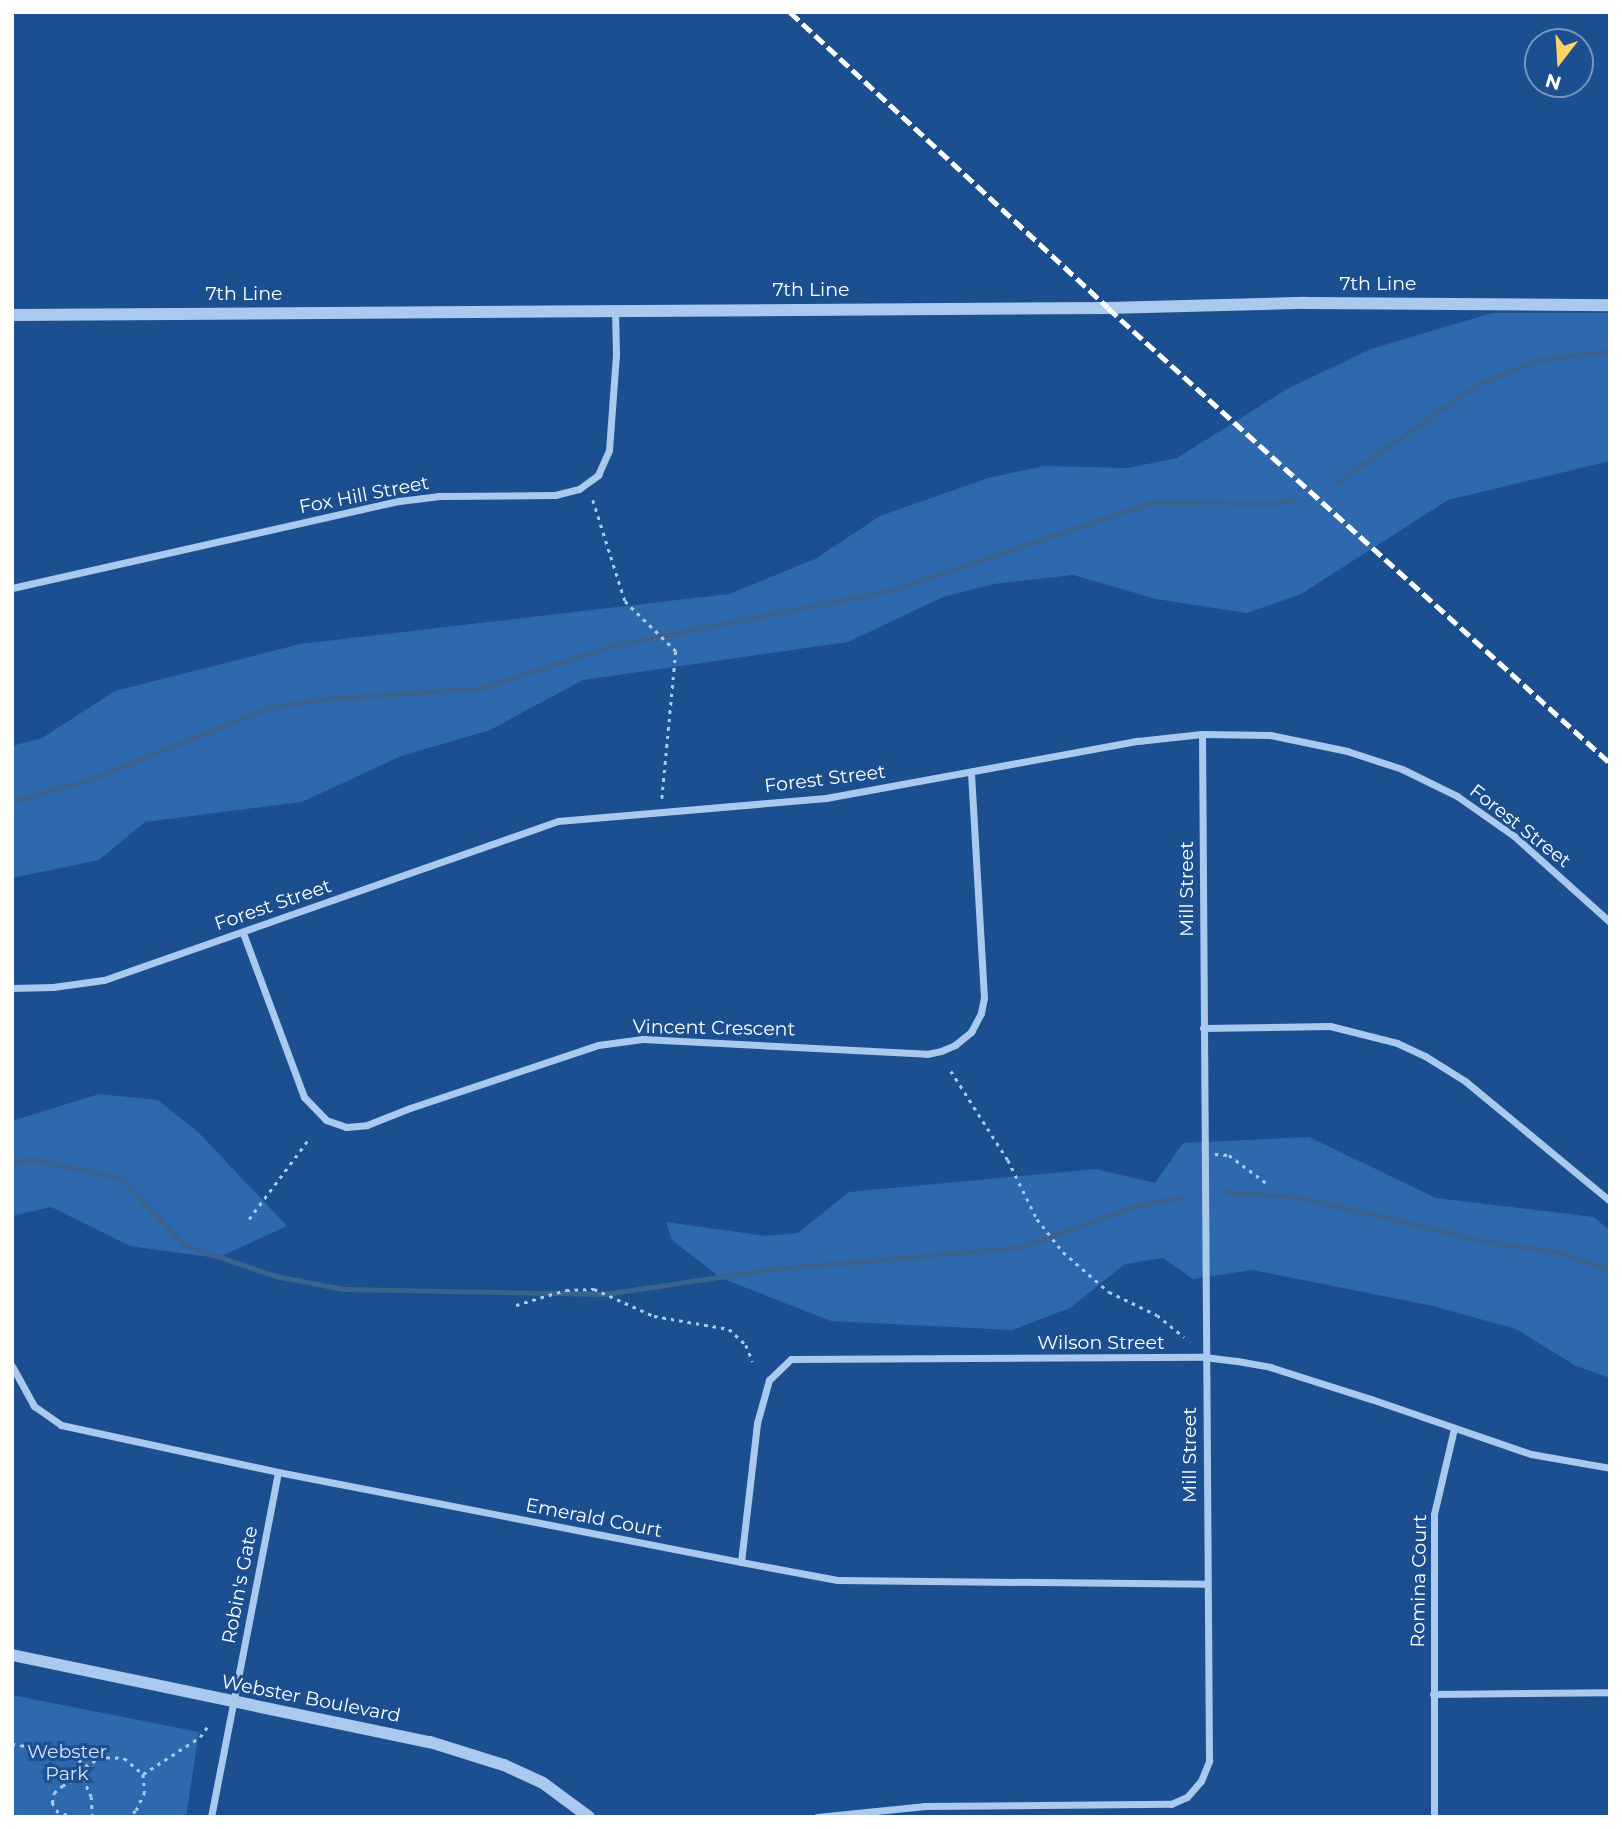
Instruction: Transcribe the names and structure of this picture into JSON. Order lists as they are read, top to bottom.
{
  "streets": {
    "street": [
      "7th Line",
      "Fox Hill Street",
      "Forest Street",
      "Mill Street",
      "Vincent Crescent",
      "Wilson Street",
      "Emerald Court",
      "Romina Court",
      "Robin's Gate",
      "Webster Boulevard"
    ]
  },
  "crossings": [
    ["7th Line", "Fox Hill Street"],
    ["Forest Street", "Mill Street"],
    ["Forest Street", "Vincent Crescent"],
    ["Mill Street", "Wilson Street"],
    ["Mill Street", "Emerald Court"],
    ["Wilson Street", "Emerald Court"],
    ["Wilson Street", "Romina Court"],
    ["Emerald Court", "Robin's Gate"],
    ["Robin's Gate", "Webster Boulevard"]
  ],
  "parks": ["Webster Park"],
  "north": "bottom"
}
